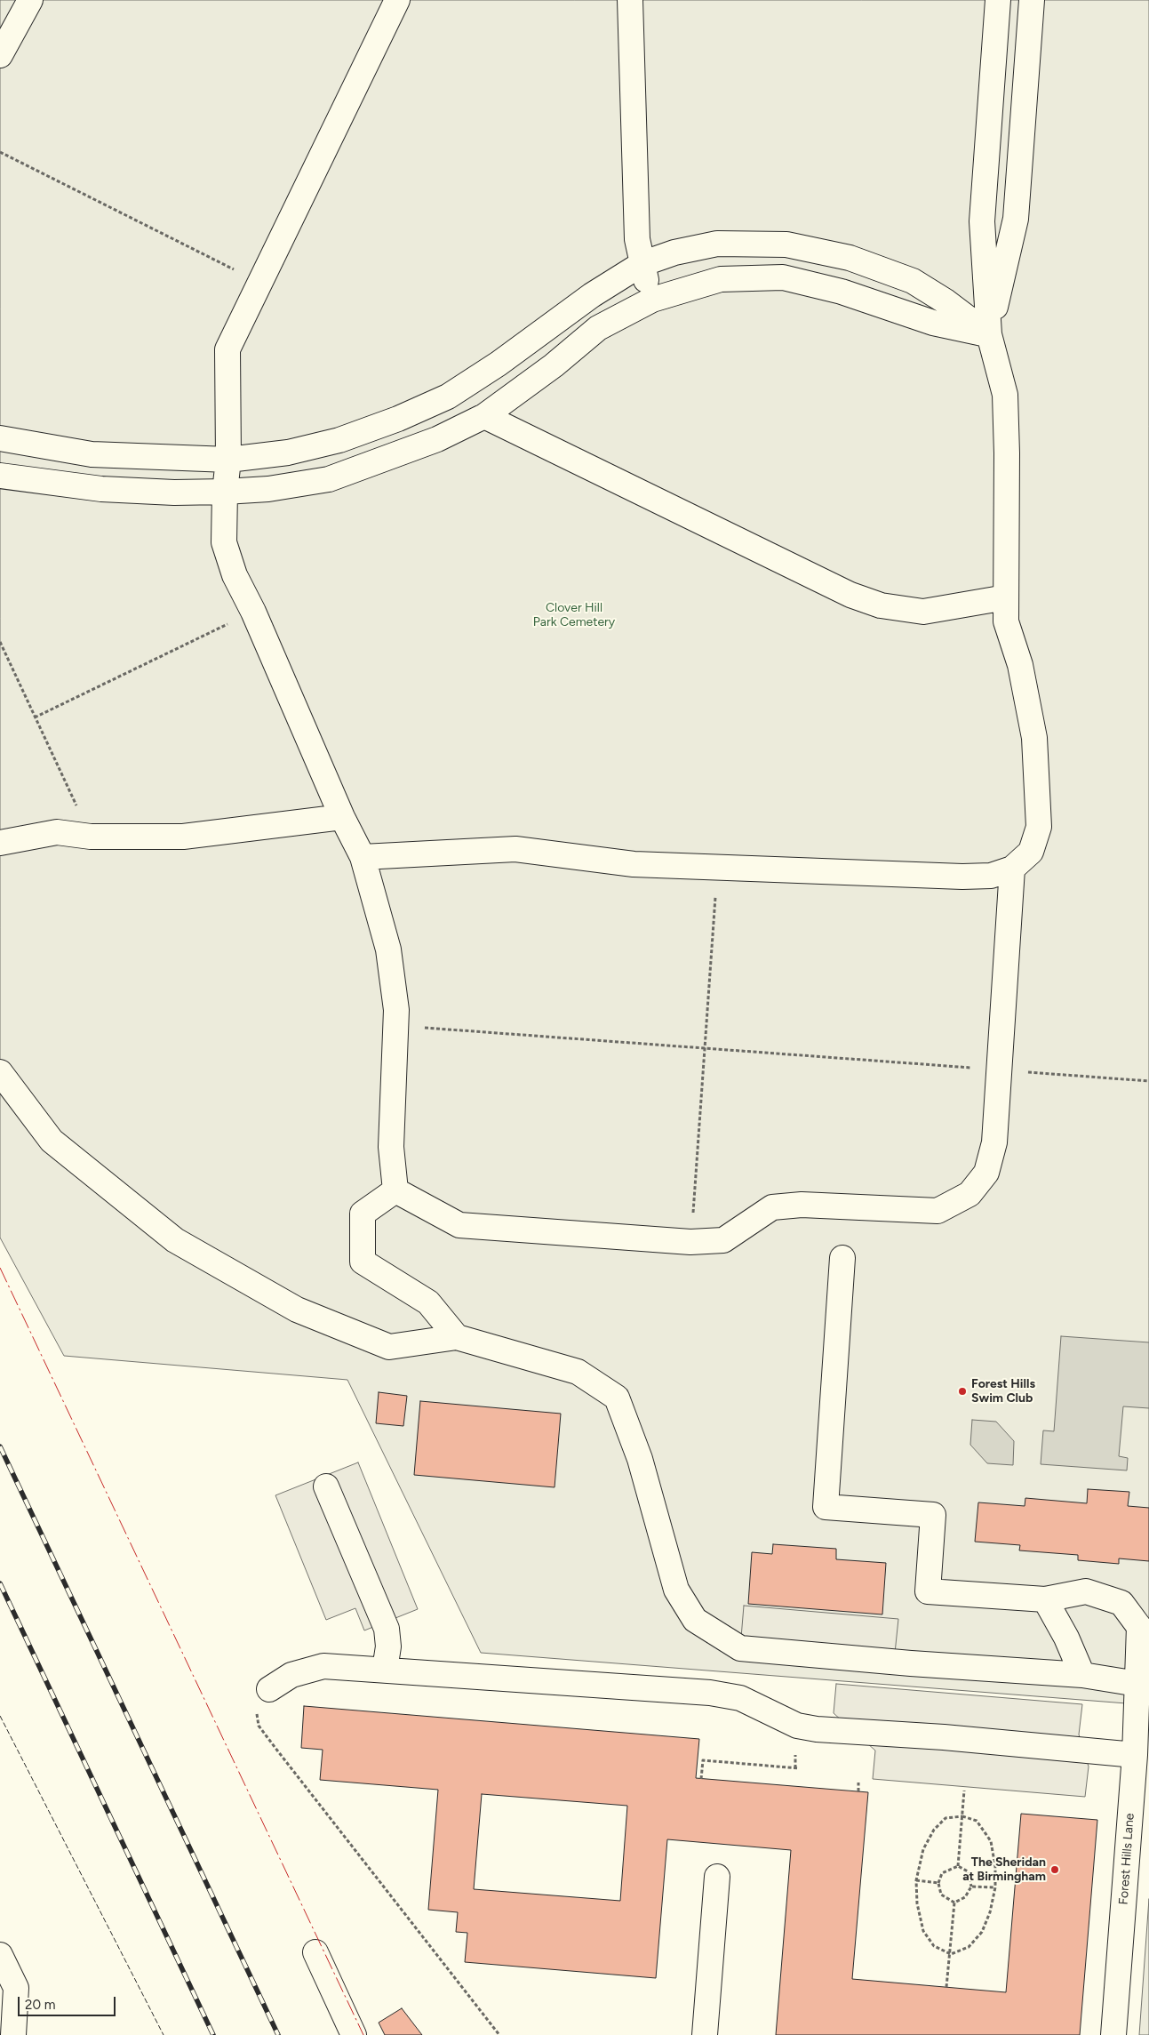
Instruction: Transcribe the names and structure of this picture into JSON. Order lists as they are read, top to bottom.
{
  "streets": {
    "street": ["Forest Hills Lane"]
  },
  "parks": ["Clover Hill Park Cemetery"],
  "places": ["Forest Hills Swim Club", "The Sheridan at Birmingham"],
  "scale_bar": "20 m"
}
